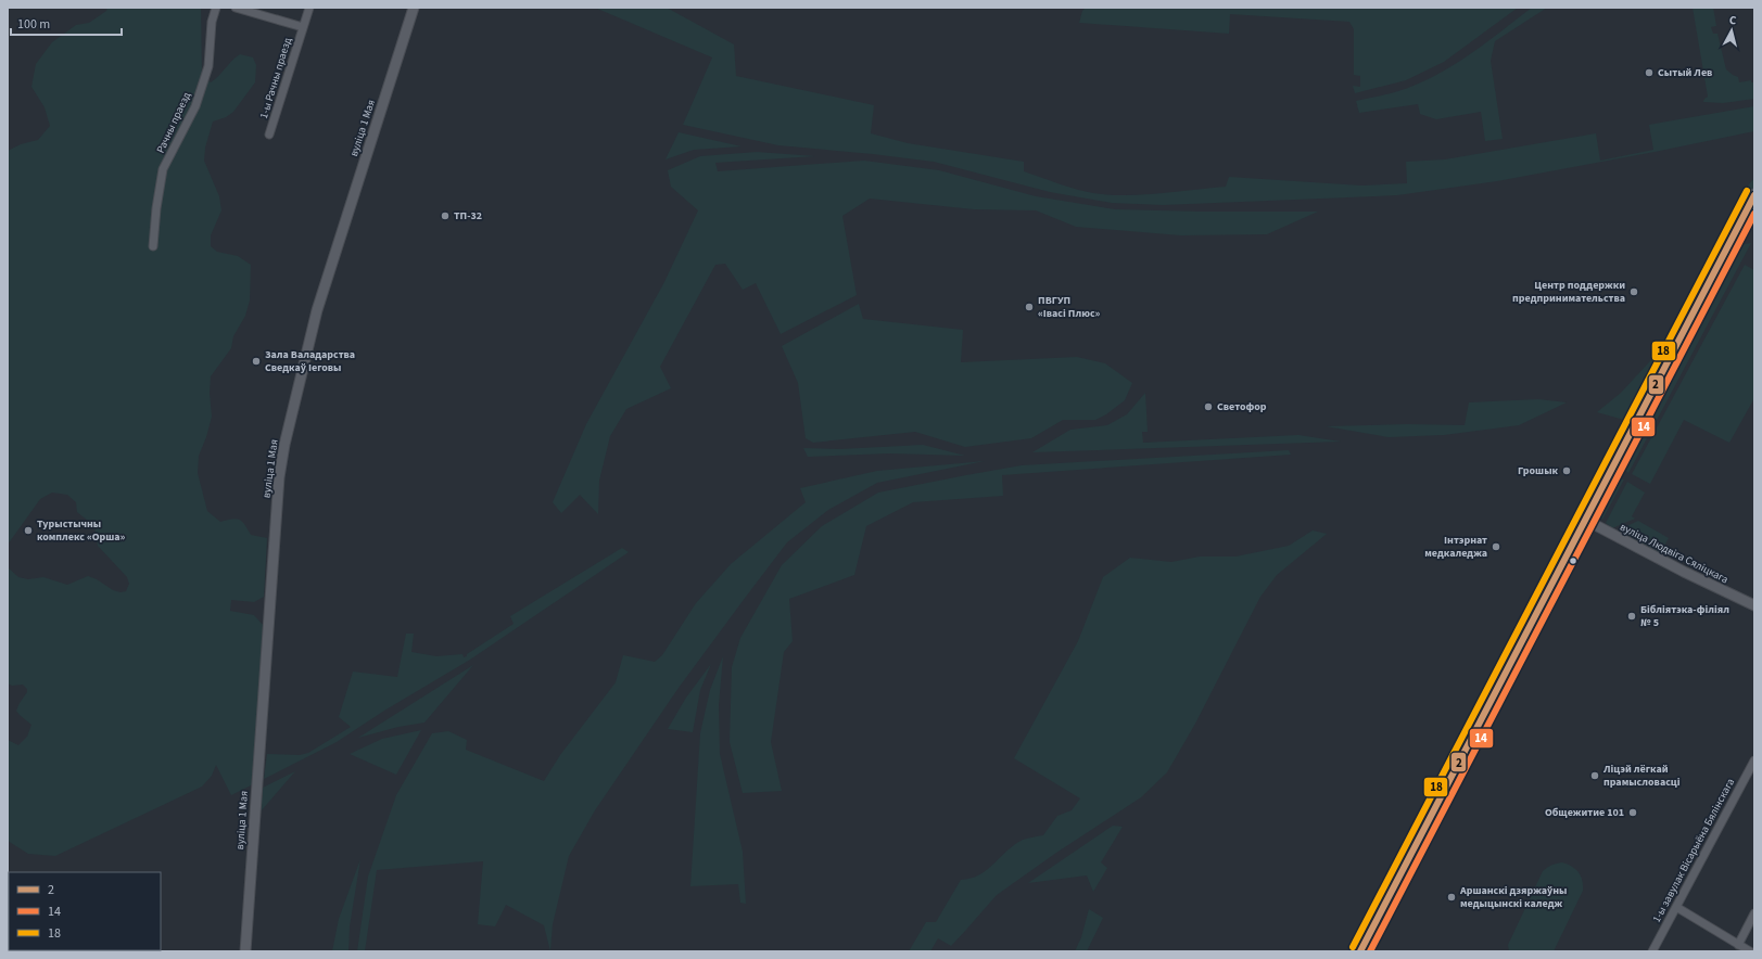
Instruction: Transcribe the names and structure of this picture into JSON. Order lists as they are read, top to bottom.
{
  "streets": {
    "street": [
      "1-ы Рачны праезд",
      "Рачны праезд",
      "вуліца 1 Мая",
      "вуліца Людвіга Сяліцкага",
      "1-ы завулак Вісарыёна Бялінскага"
    ]
  },
  "places": [
    "Сытый Лев",
    "ТП-32",
    "Центр поддержки предпринимательства",
    "ПВГУП «Івасі Плюс»",
    "Зала Валадарства Сведкаў Іеговы",
    "Светофор",
    "Грошык",
    "Турыстычны комплекс «Орша»",
    "Інтэрнат медкаледжа",
    "Бібліятэка-філіял № 5",
    "Ліцэй лёгкай прамысловасці",
    "Общежитие 101",
    "Аршанскі дзяржаўны медыцынскі каледж"
  ],
  "lines": ["transit line 18", "transit line 2", "transit line 14"],
  "legend": ["2", "14", "18"],
  "scale_bar": "100 m",
  "north": "top"
}
